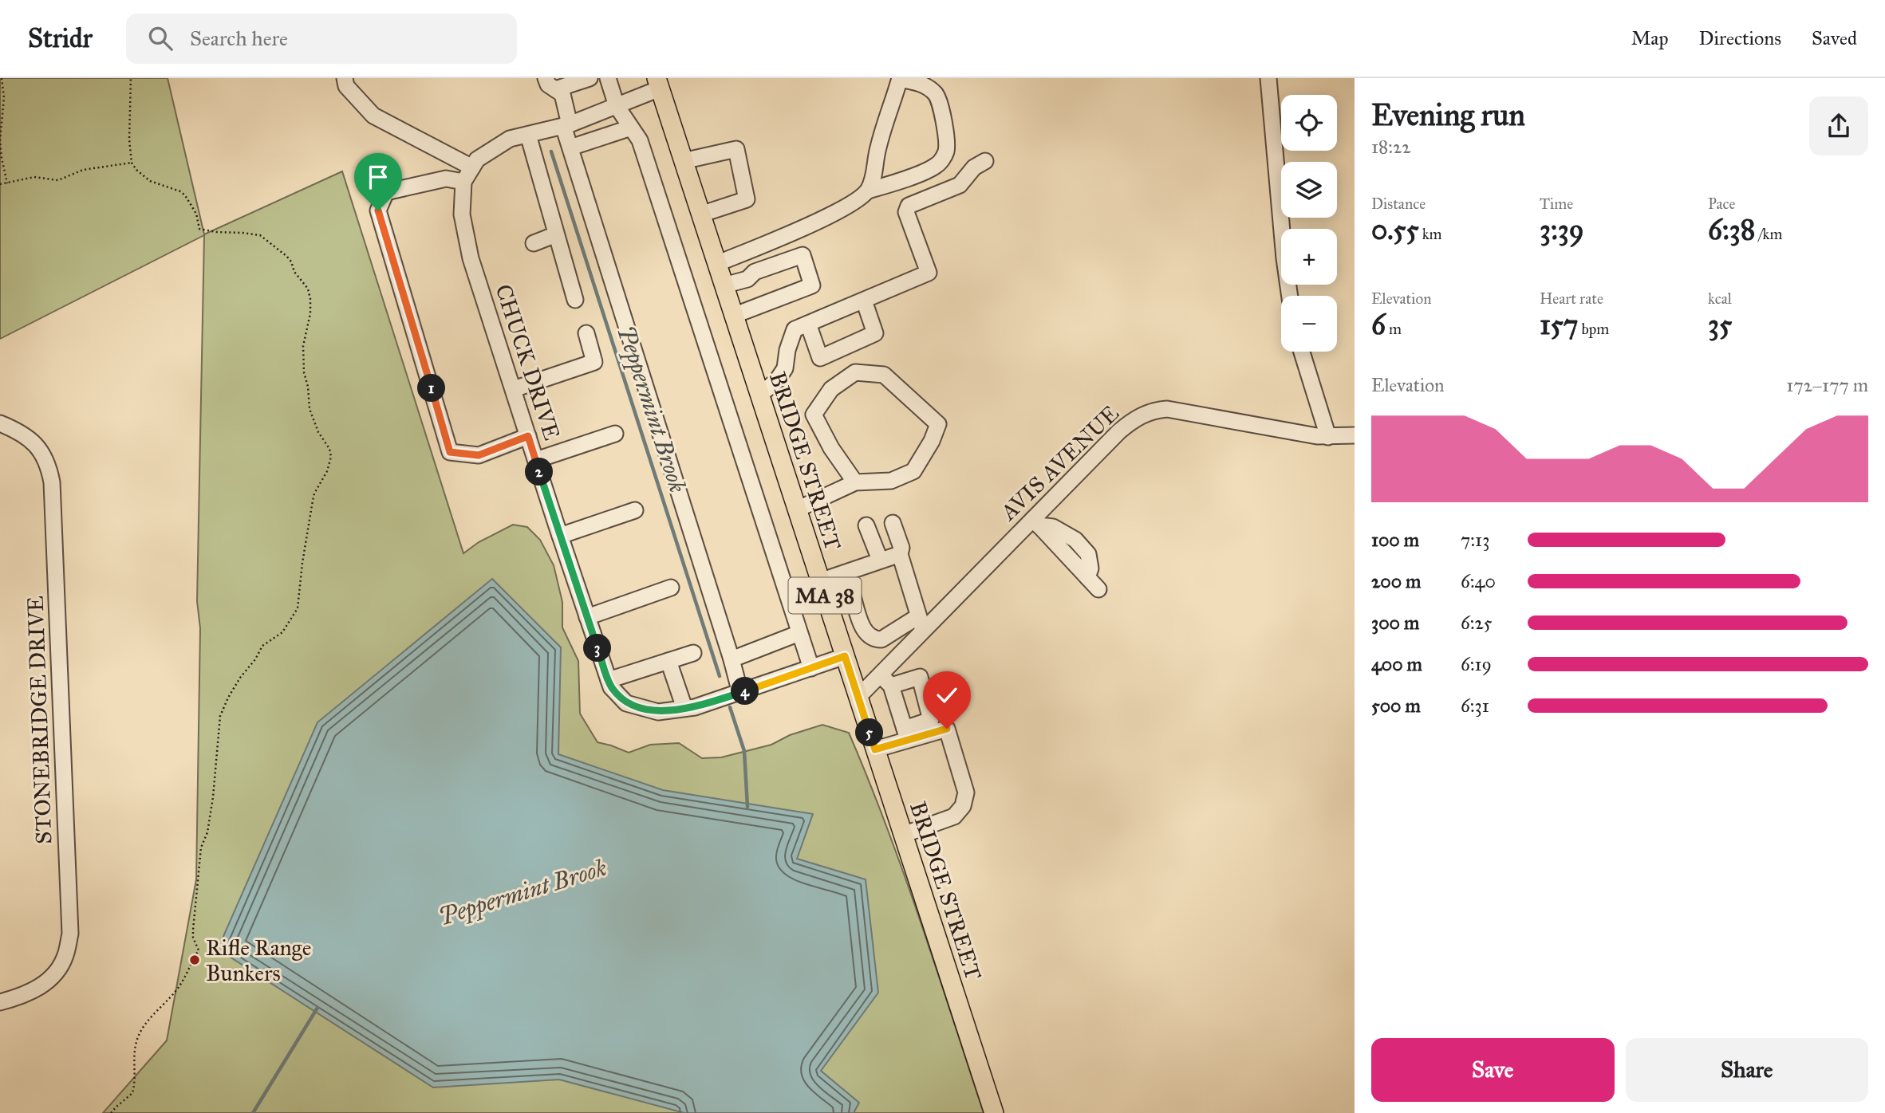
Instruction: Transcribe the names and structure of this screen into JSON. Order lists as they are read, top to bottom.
{
  "streets": {
    "main road": ["BRIDGE STREET", "MA 38"],
    "street": ["CHUCK DRIVE", "AVIS AVENUE", "STONEBRIDGE DRIVE"]
  },
  "crossings": [
    ["CHUCK DRIVE", "BRIDGE STREET"],
    ["BRIDGE STREET", "AVIS AVENUE"]
  ],
  "water": ["Peppermint Brook"],
  "places": ["Rifle Range Bunkers"],
  "page": {
    "header": "Stridr",
    "search": "Search here",
    "nav": ["Map", "Directions", "Saved"],
    "heading": ["Evening run", "18:22"],
    "map_buttons": ["+", "−"],
    "stats": [
      ["Distance", "0.55 km"],
      ["Time", "3:39"],
      ["Pace", "6:38 /km"],
      ["Elevation", "6 m"],
      ["Heart rate", "157 bpm"],
      ["kcal", "35"]
    ],
    "chart": ["Elevation", "172–177 m"],
    "pins": [
      "1",
      "2",
      "3",
      "4",
      "5"
    ],
    "list": [
      {
        "name": "100 m",
        "note": "7:13"
      },
      {
        "name": "200 m",
        "note": "6:40"
      },
      {
        "name": "300 m",
        "note": "6:25"
      },
      {
        "name": "400 m",
        "note": "6:19"
      },
      {
        "name": "500 m",
        "note": "6:31"
      }
    ],
    "buttons": ["Save", "Share"]
  }
}
